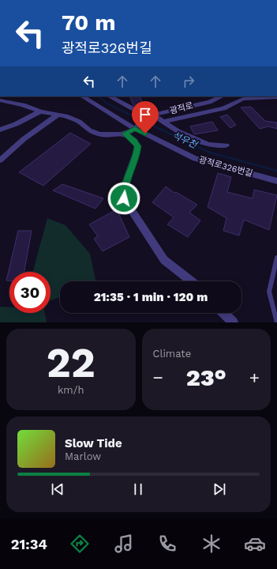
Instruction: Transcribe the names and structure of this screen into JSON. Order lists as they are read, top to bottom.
{
  "streets": {
    "street": ["광적로", "광적로326번길"]
  },
  "crossings": [
    ["광적로", "광적로326번길"]
  ],
  "water": ["석우천"],
  "page": {
    "turn": ["70 m", "광적로326번길"],
    "limit": "30",
    "trip": "21:35 · 1 min · 120 m",
    "tile": [
      ["22", "km/h"],
      "Climate"
    ],
    "heat": ["−", "23°", "+"],
    "song": ["Slow Tide", "Marlow"],
    "tabs": "21:34"
  }
}
